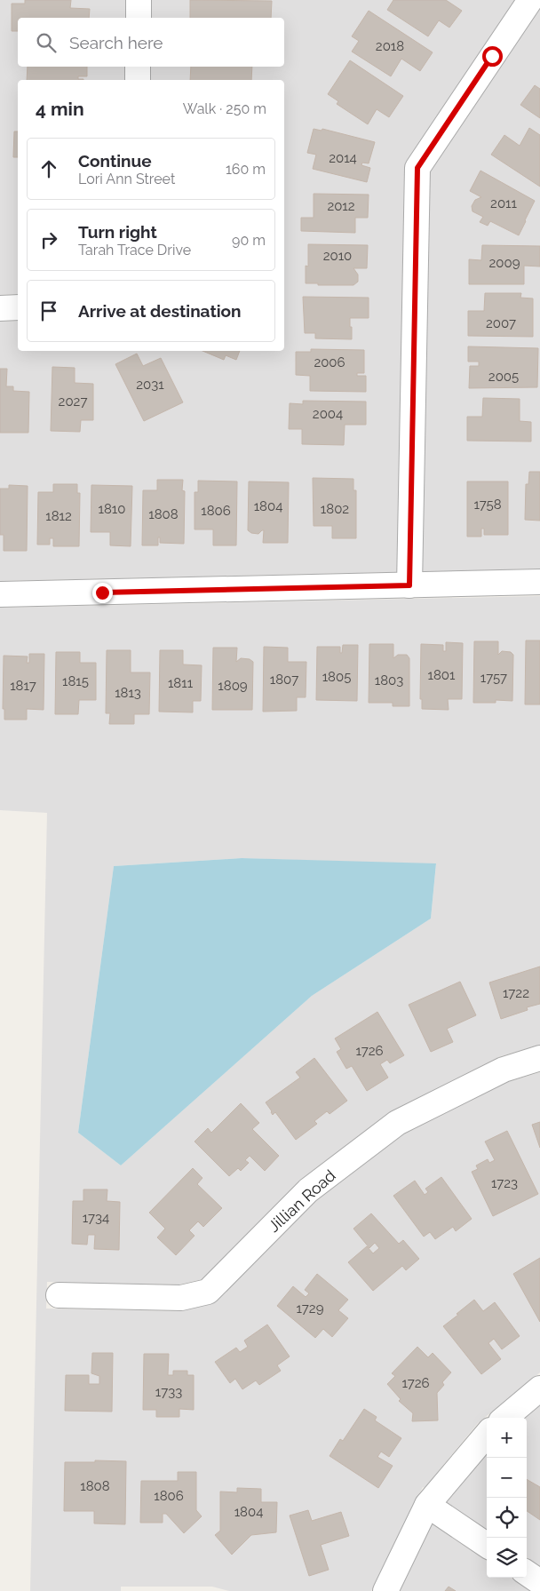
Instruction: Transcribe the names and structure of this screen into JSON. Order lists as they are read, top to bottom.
{
  "streets": {
    "street": ["Jillian Road"]
  },
  "house_numbers": [
    "2018",
    "2014",
    "2011",
    "2012",
    "2010",
    "2009",
    "2007",
    "2006",
    "2005",
    "2031",
    "2027",
    "2004",
    "1758",
    "1804",
    "1810",
    "1802",
    "1806",
    "1808",
    "1812",
    "1801",
    "1805",
    "1757",
    "1807",
    "1803",
    "1815",
    "1811",
    "1817",
    "1809",
    "1813",
    "1722",
    "1726",
    "1723",
    "1734",
    "1729",
    "1726",
    "1733",
    "1808",
    "1806",
    "1804"
  ],
  "page": {
    "search": "Search here",
    "heading": ["4 min", "Walk · 250 m"],
    "list": [
      ["Continue", "Lori Ann Street", "160 m"],
      ["Turn right", "Tarah Trace Drive", "90 m"],
      "Arrive at destination"
    ],
    "map_buttons": ["+", "−"]
  }
}
